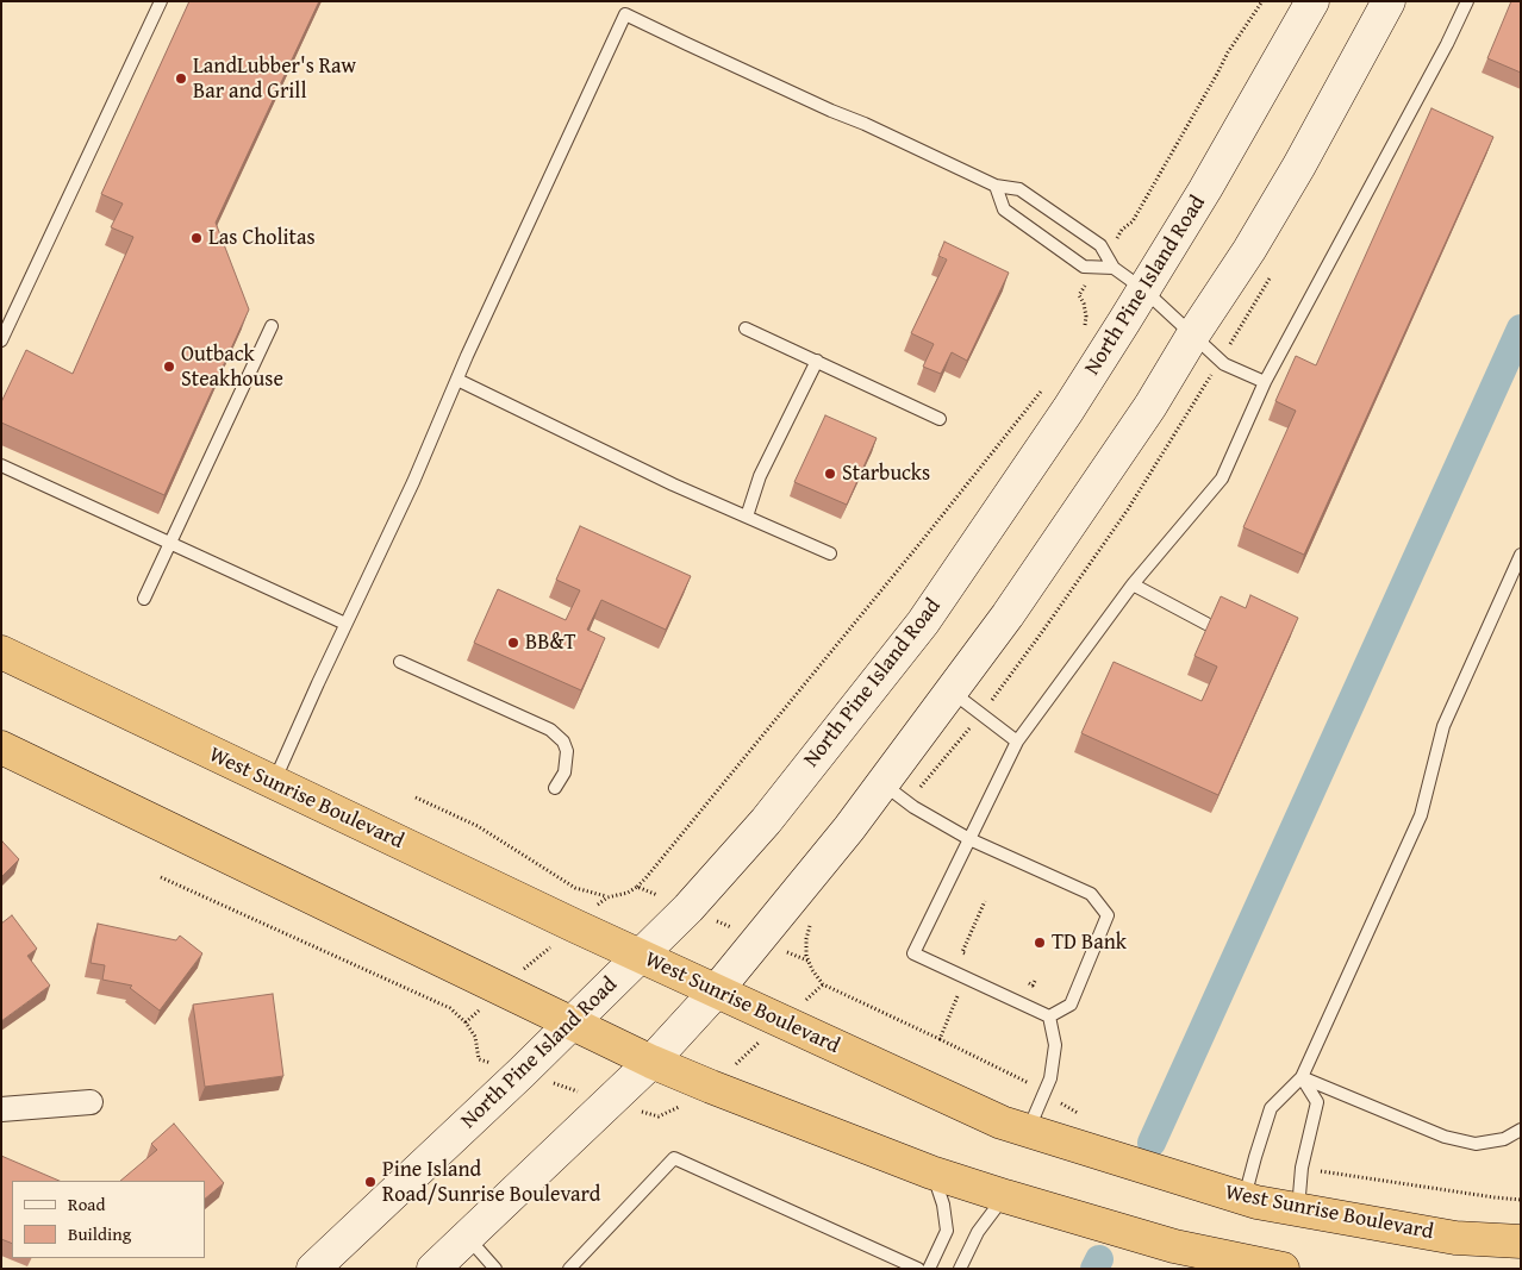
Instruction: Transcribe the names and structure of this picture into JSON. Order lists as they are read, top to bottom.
{
  "streets": {
    "highway": ["West Sunrise Boulevard"],
    "main road": ["North Pine Island Road"]
  },
  "crossings": [
    ["North Pine Island Road", "West Sunrise Boulevard"]
  ],
  "places": [
    "LandLubber's Raw Bar and Grill",
    "Las Cholitas",
    "Outback Steakhouse",
    "Starbucks",
    "BB&T",
    "TD Bank",
    "Pine Island Road/Sunrise Boulevard"
  ],
  "legend": ["Road", "Building"]
}
